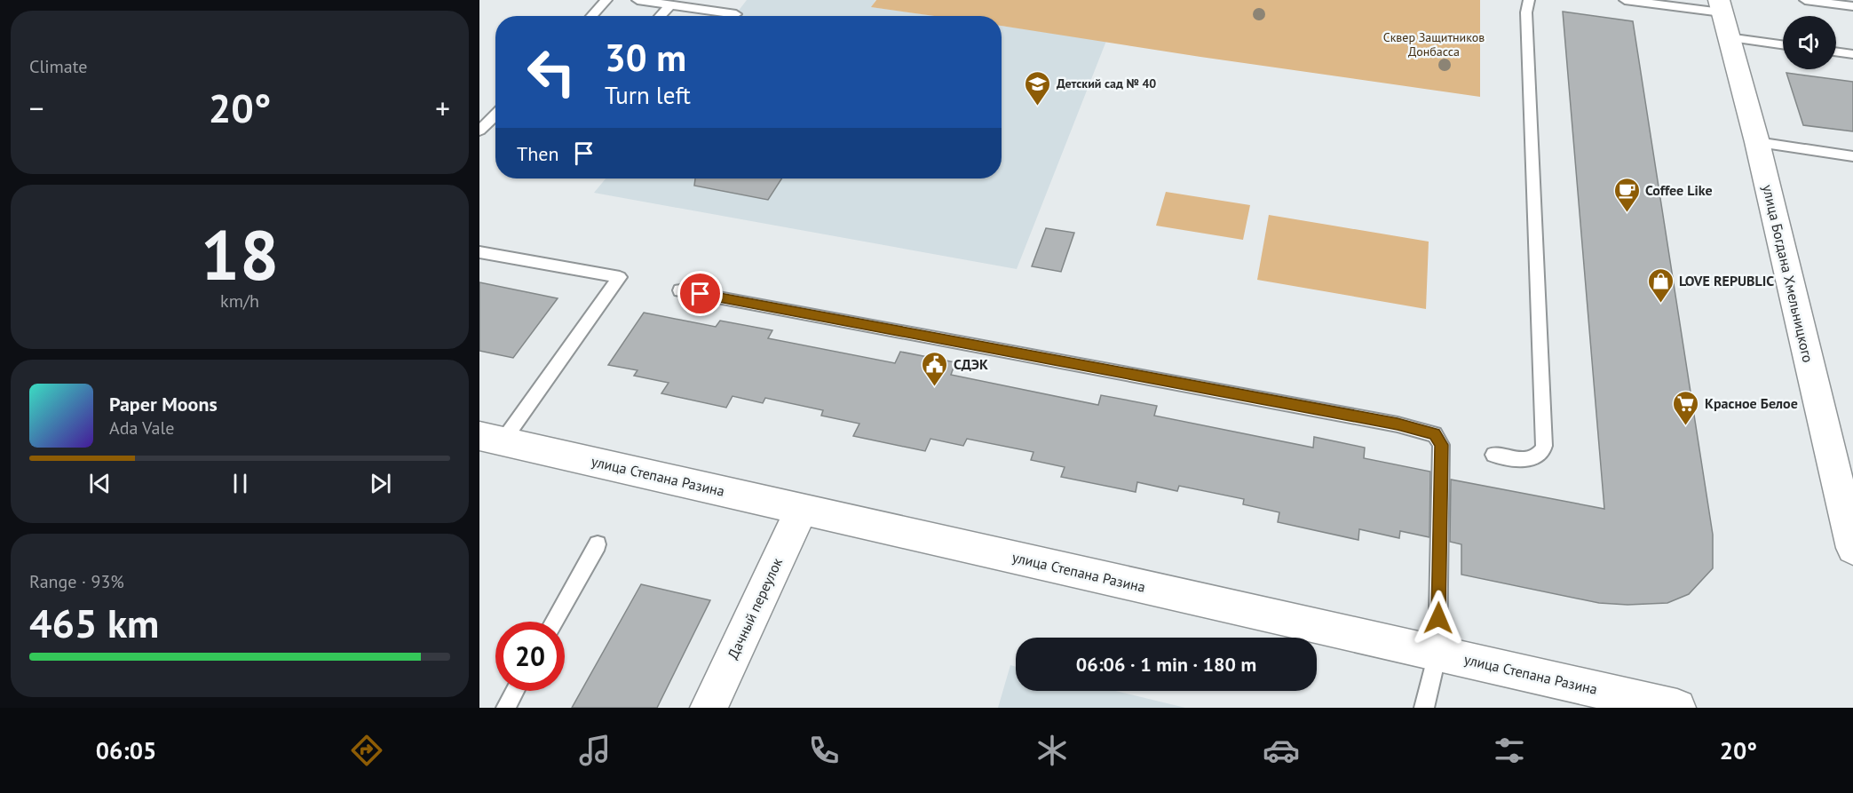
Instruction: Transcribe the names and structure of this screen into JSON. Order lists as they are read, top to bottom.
{
  "streets": {
    "street": ["улица Богдана Хмельницкого", "улица Степана Разина", "Дачный переулок"]
  },
  "crossings": [
    ["улица Степана Разина", "Дачный переулок"]
  ],
  "parks": ["Сквер Защитников Донбасса"],
  "places": {
    "school or university": ["Детский сад № 40"],
    "cafe": ["Coffee Like"],
    "shop": ["LOVE REPUBLIC"],
    "public building": ["СДЭК"],
    "supermarket": ["Красное Белое"]
  },
  "page": {
    "tile": [
      "Climate",
      ["18", "km/h"],
      ["Range · 93%", "465 km"]
    ],
    "turn": ["30 m", "Turn left"],
    "heat": ["−", "20°", "+"],
    "then": "Then",
    "song": ["Paper Moons", "Ada Vale"],
    "limit": "20",
    "trip": "06:06 · 1 min · 180 m",
    "tabs": ["06:05", "20°"]
  }
}
